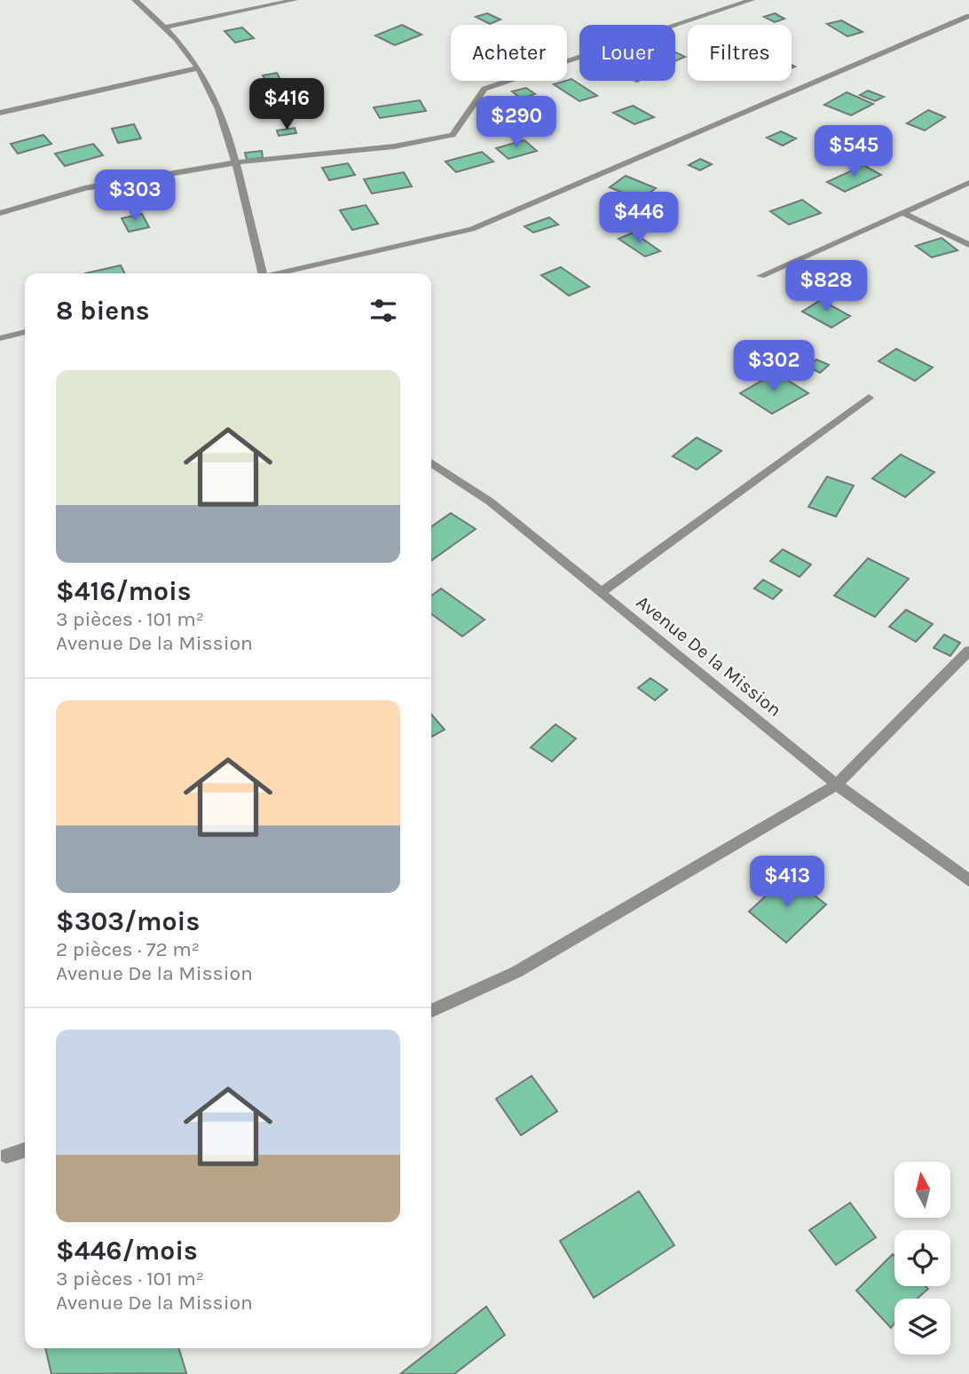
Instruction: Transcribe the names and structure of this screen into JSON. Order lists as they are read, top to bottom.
{
  "streets": {
    "street": ["Avenue De la Mission"]
  },
  "north": "top",
  "page": {
    "chip": ["Acheter", "Louer", "Filtres"],
    "price": [
      "$416",
      "$290",
      "$545",
      "$303",
      "$446",
      "$828",
      "$302",
      "$413"
    ],
    "heading": "8 biens",
    "list": [
      {
        "name": "$416/mois",
        "note": "3 pièces · 101 m² · Avenue De la Mission"
      },
      {
        "name": "$303/mois",
        "note": "2 pièces · 72 m² · Avenue De la Mission"
      },
      {
        "name": "$446/mois",
        "note": "3 pièces · 101 m² · Avenue De la Mission"
      }
    ]
  }
}
